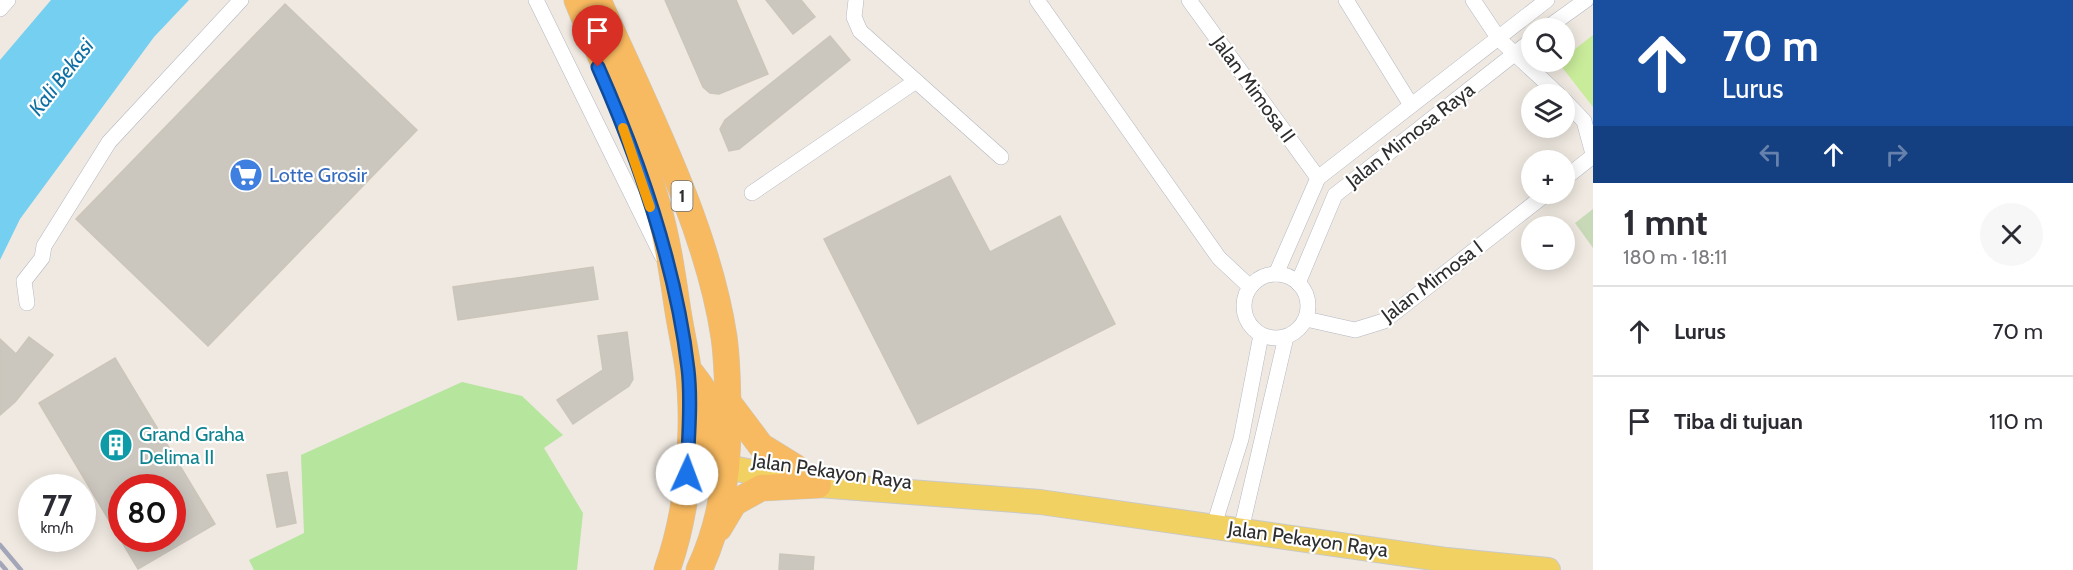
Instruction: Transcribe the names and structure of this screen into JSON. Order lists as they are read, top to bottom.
{
  "streets": {
    "highway": ["1"],
    "main road": ["Jalan Pekayon Raya"],
    "street": ["Jalan Mimosa II", "Jalan Mimosa Raya", "Jalan Mimosa I"]
  },
  "crossings": [
    ["Jalan Mimosa Raya", "Jalan Mimosa I"],
    ["1", "Jalan Pekayon Raya"]
  ],
  "water": ["Kali Bekasi"],
  "places": {
    "supermarket": ["Lotte Grosir"],
    "building": ["Grand Graha Delima II"]
  },
  "page": {
    "turn": ["70 m", "Lurus"],
    "map_buttons": ["+", "−"],
    "heading": ["1 mnt", "180 m · 18:11"],
    "list": [
      {
        "name": "Lurus",
        "value": "70 m"
      },
      {
        "name": "Tiba di tujuan",
        "value": "110 m"
      }
    ],
    "speed": "77 km/h",
    "limit": "80"
  }
}
